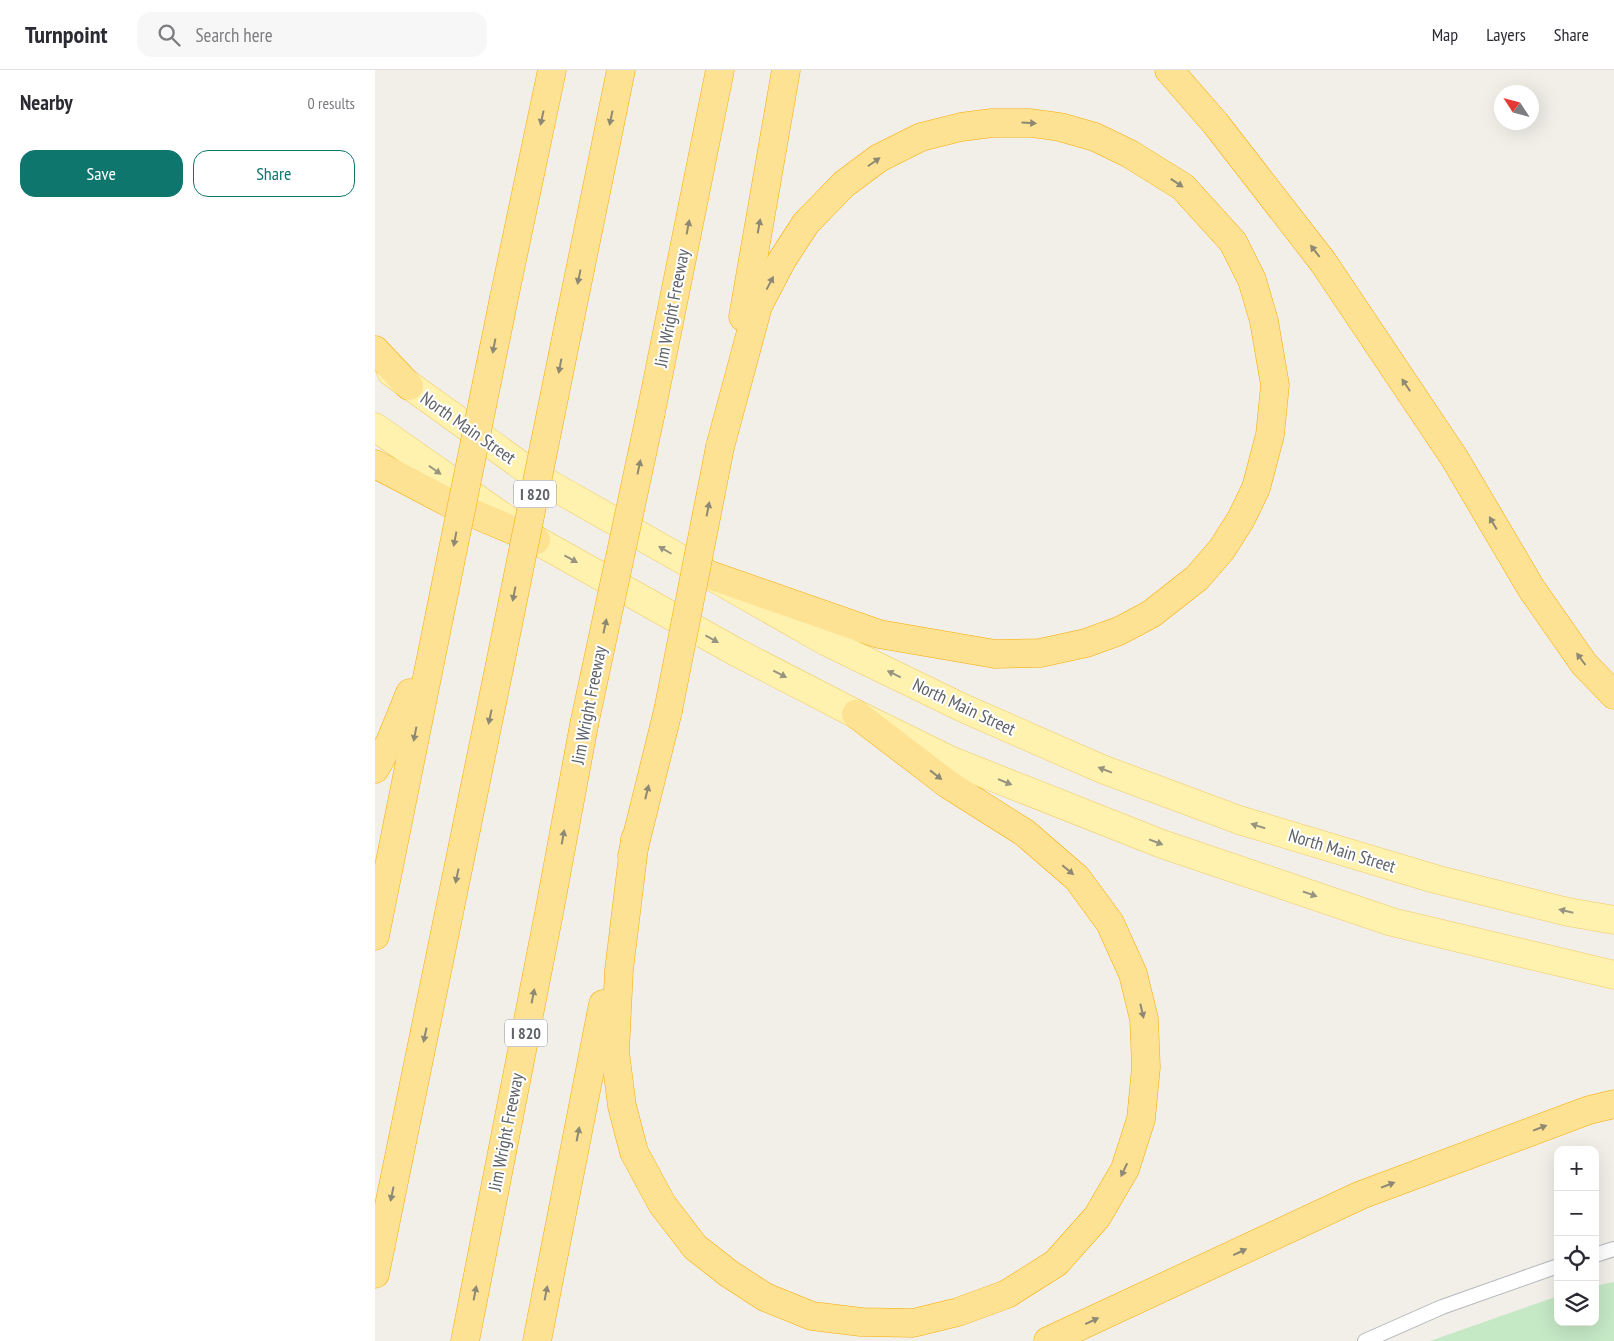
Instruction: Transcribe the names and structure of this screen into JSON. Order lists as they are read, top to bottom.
{
  "streets": {
    "highway": ["Jim Wright Freeway", "I 820"],
    "main road": ["North Main Street"]
  },
  "north": "top left",
  "page": {
    "header": "Turnpoint",
    "search": "Search here",
    "nav": ["Map", "Layers", "Share"],
    "heading": ["Nearby", "0 results"],
    "buttons": ["Save", "Share"],
    "map_buttons": ["+", "−"]
  }
}
